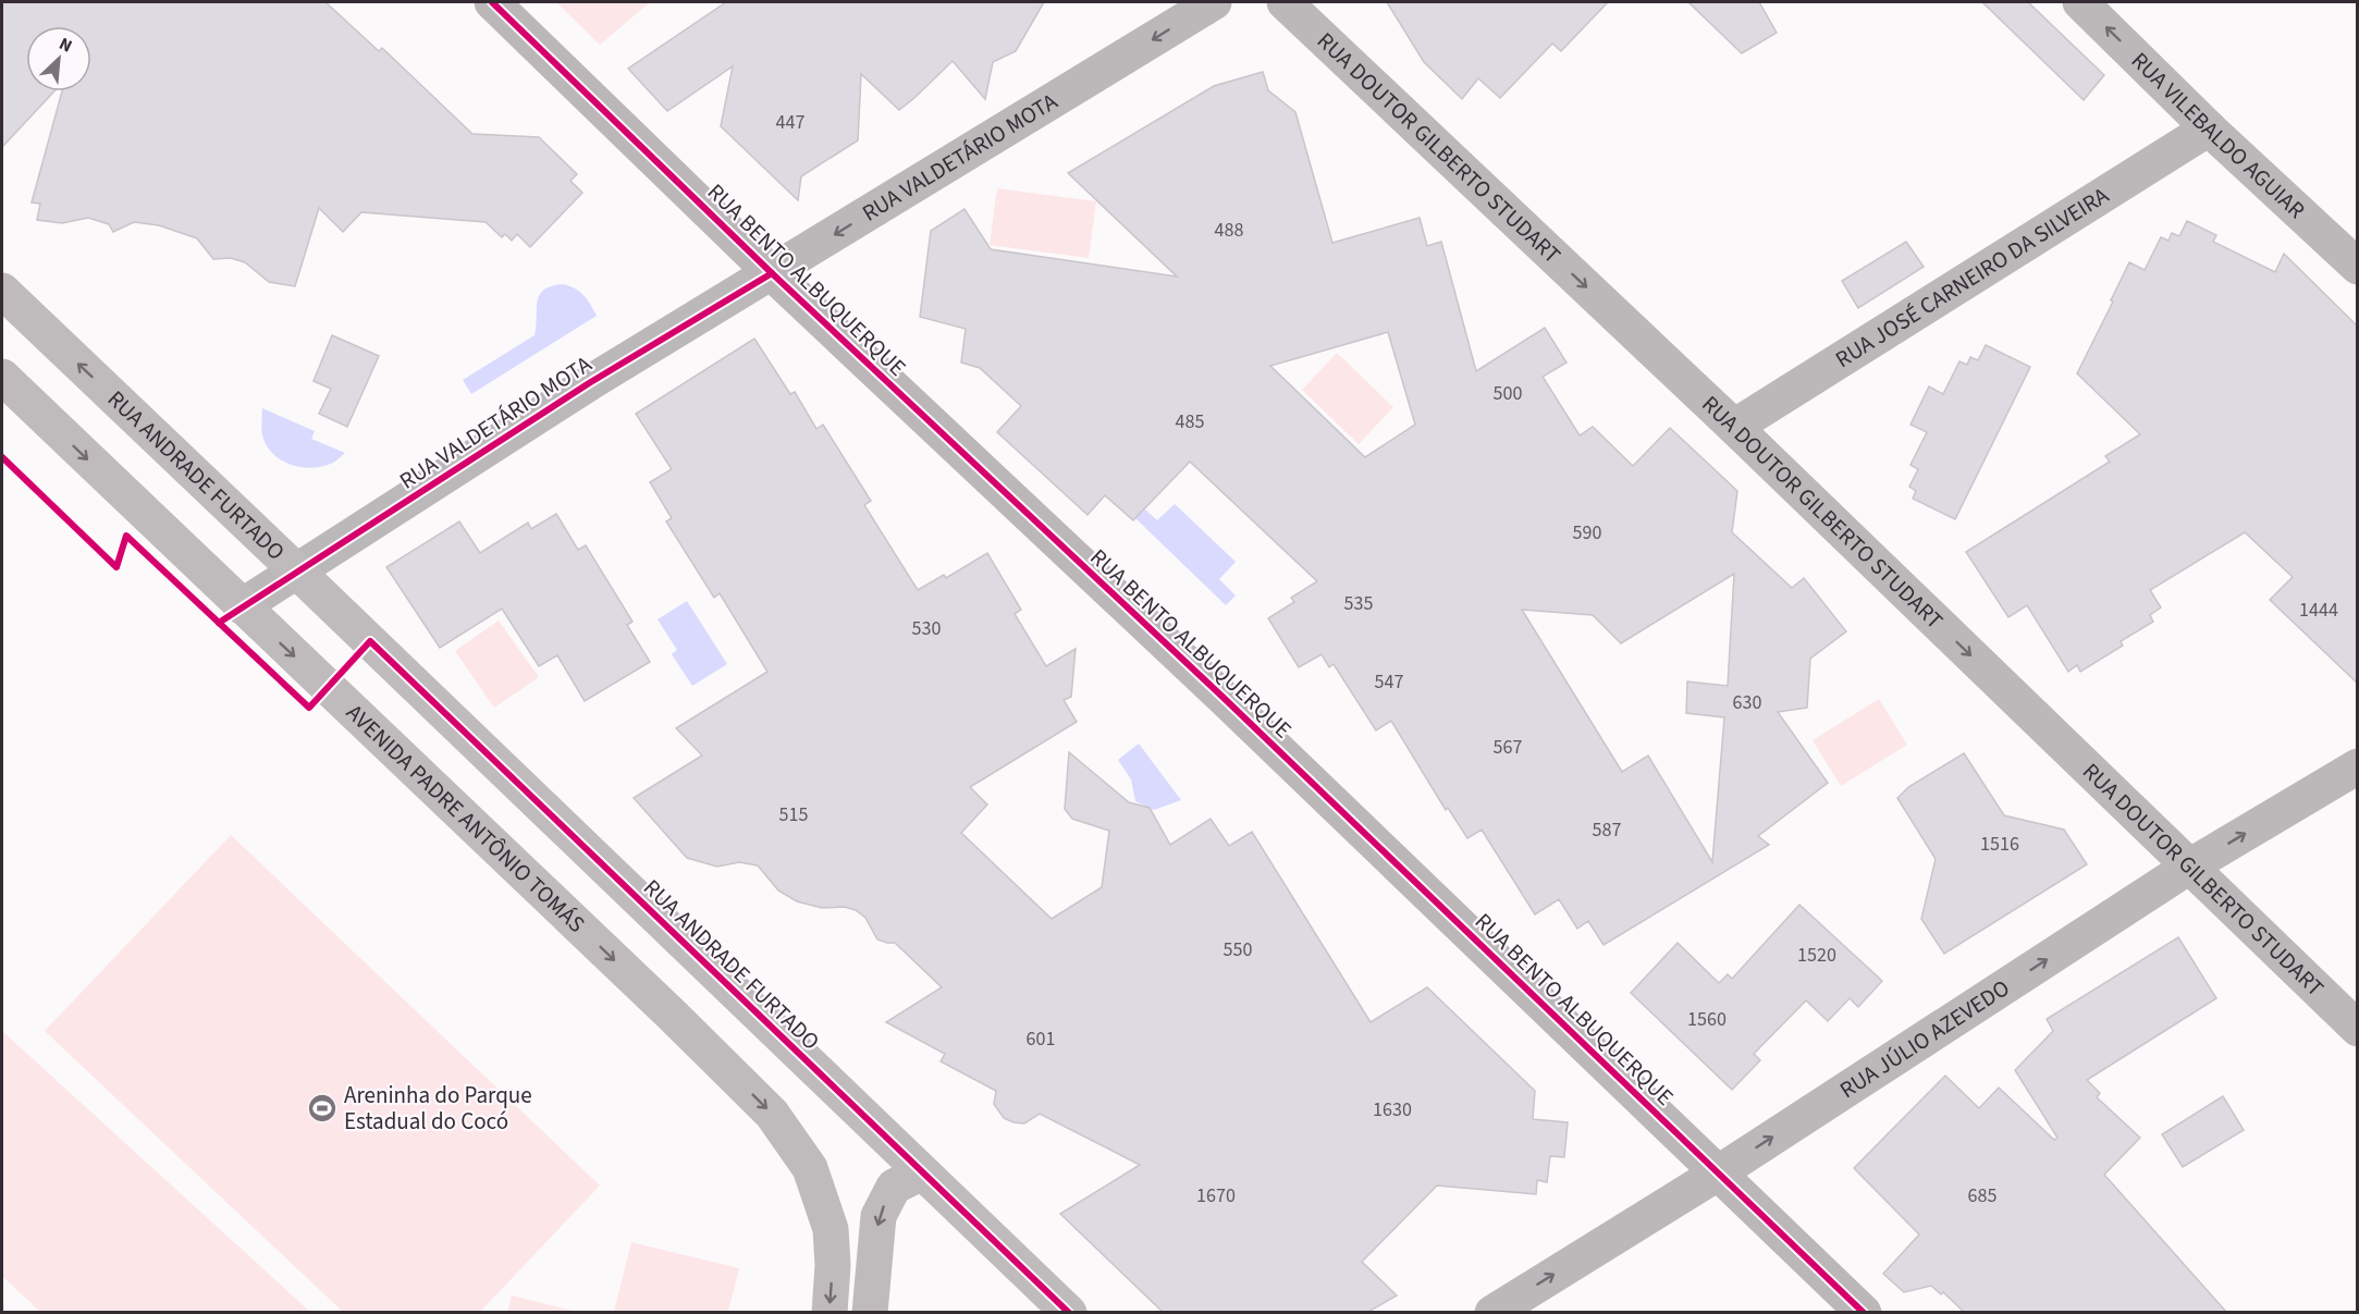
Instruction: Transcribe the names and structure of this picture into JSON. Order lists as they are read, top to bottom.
{
  "streets": {
    "main road": ["RUA ANDRADE FURTADO", "AVENIDA PADRE ANTÔNIO TOMÁS"],
    "street": [
      "RUA VILEBALDO AGUIAR",
      "RUA DOUTOR GILBERTO STUDART",
      "RUA VALDETÁRIO MOTA",
      "RUA JOSÉ CARNEIRO DA SILVEIRA",
      "RUA BENTO ALBUQUERQUE",
      "RUA JÚLIO AZEVEDO"
    ]
  },
  "crossings": [
    ["RUA VILEBALDO AGUIAR", "RUA JOSÉ CARNEIRO DA SILVEIRA"],
    ["RUA DOUTOR GILBERTO STUDART", "RUA JOSÉ CARNEIRO DA SILVEIRA"],
    ["RUA DOUTOR GILBERTO STUDART", "RUA JÚLIO AZEVEDO"],
    ["RUA VALDETÁRIO MOTA", "RUA BENTO ALBUQUERQUE"],
    ["RUA VALDETÁRIO MOTA", "RUA ANDRADE FURTADO"],
    ["RUA VALDETÁRIO MOTA", "AVENIDA PADRE ANTÔNIO TOMÁS"],
    ["RUA BENTO ALBUQUERQUE", "RUA JÚLIO AZEVEDO"]
  ],
  "one_way": [
    "RUA VILEBALDO AGUIAR",
    "RUA DOUTOR GILBERTO STUDART",
    "RUA VALDETÁRIO MOTA",
    "AVENIDA PADRE ANTÔNIO TOMÁS",
    "RUA JÚLIO AZEVEDO"
  ],
  "places": {
    "sports": ["Areninha do Parque Estadual do Cocó"]
  },
  "house_numbers": [
    "447",
    "488",
    "500",
    "485",
    "590",
    "535",
    "1444",
    "530",
    "547",
    "630",
    "567",
    "515",
    "587",
    "1516",
    "550",
    "1520",
    "1560",
    "601",
    "1630",
    "1670",
    "685"
  ],
  "north": "top right"
}
